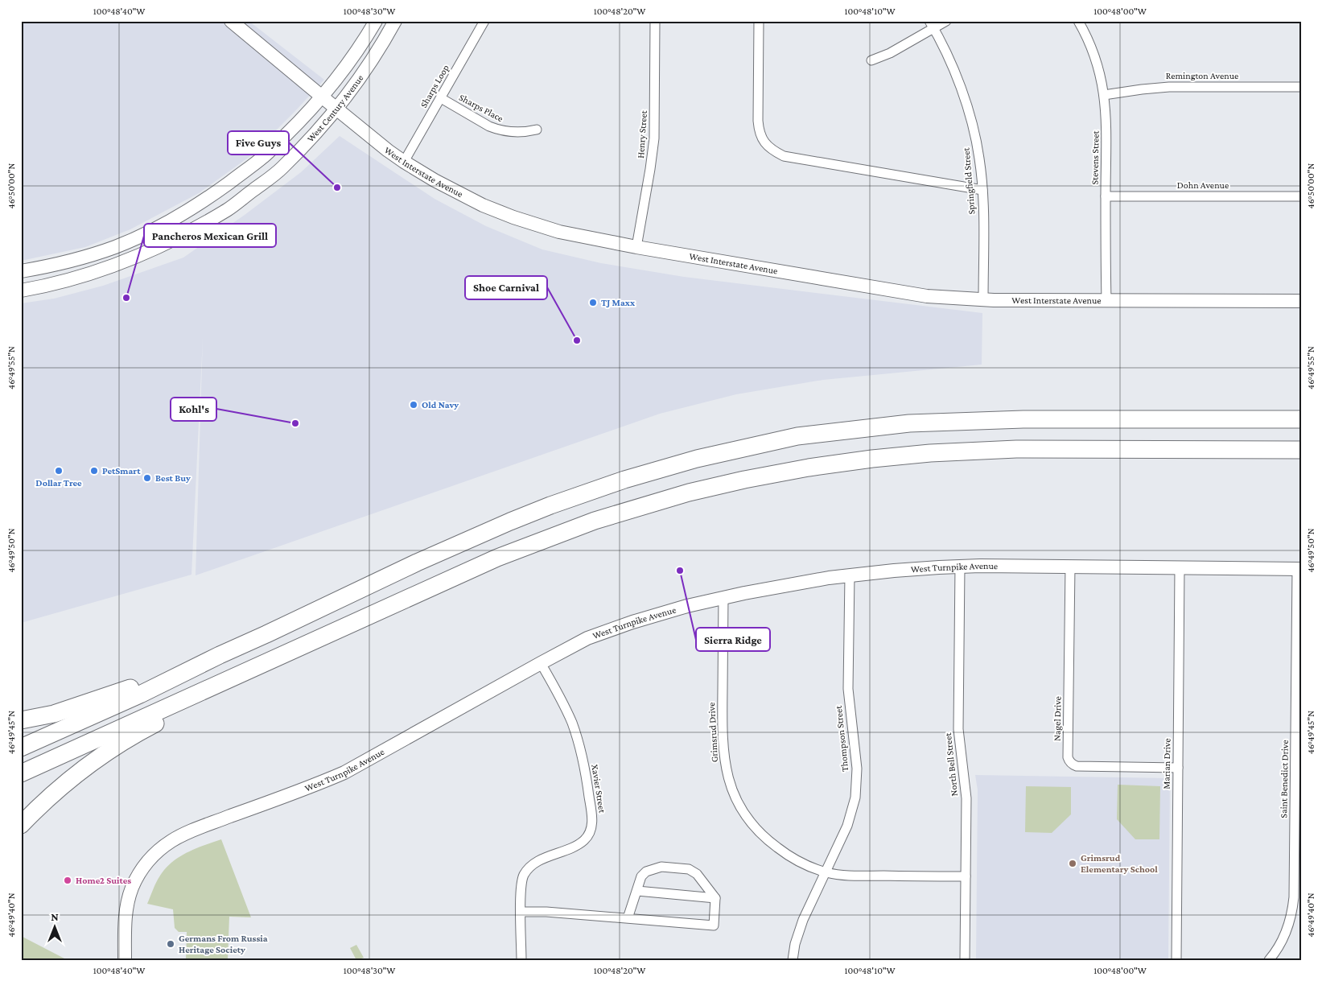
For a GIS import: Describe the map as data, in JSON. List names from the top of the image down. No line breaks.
{"streets":{"street":["Remington Avenue","Sharps Loop","West Century Avenue","Sharps Place","Henry Street","Stevens Street","West Interstate Avenue","Springfield Street","Dohn Avenue","West Turnpike Avenue","Nagel Drive","Grimsrud Drive","Thompson Street","Marian Drive","North Bell Street","Saint Benedict Drive","Xavier Street"]},"crossings":[["Remington Avenue","Stevens Street"],["Sharps Loop","Sharps Place"],["Sharps Loop","West Interstate Avenue"],["West Century Avenue","West Interstate Avenue"],["Henry Street","West Interstate Avenue"],["Stevens Street","West Interstate Avenue"],["Stevens Street","Dohn Avenue"],["West Interstate Avenue","Springfield Street"],["West Turnpike Avenue","Nagel Drive"],["West Turnpike Avenue","Grimsrud Drive"],["West Turnpike Avenue","Thompson Street"],["West Turnpike Avenue","Marian Drive"],["West Turnpike Avenue","North Bell Street"],["West Turnpike Avenue","Saint Benedict Drive"],["West Turnpike Avenue","Xavier Street"],["Nagel Drive","Marian Drive"],["Grimsrud Drive","Thompson Street"],["Grimsrud Drive","North Bell Street"]],"places":["Five Guys","Pancheros Mexican Grill","TJ Maxx","Shoe Carnival","Old Navy","Kohl's","Dollar Tree","PetSmart","Best Buy","Sierra Ridge","Grimsrud Elementary School","Home2 Suites","Germans From Russia Heritage Society"],"north":"top","coordinates":["100°48'40\"W","100°48'30\"W","100°48'20\"W","100°48'10\"W","100°48'00\"W","46°50'00\"N","46°49'55\"N","46°49'50\"N","46°49'45\"N","46°49'40\"N"]}
